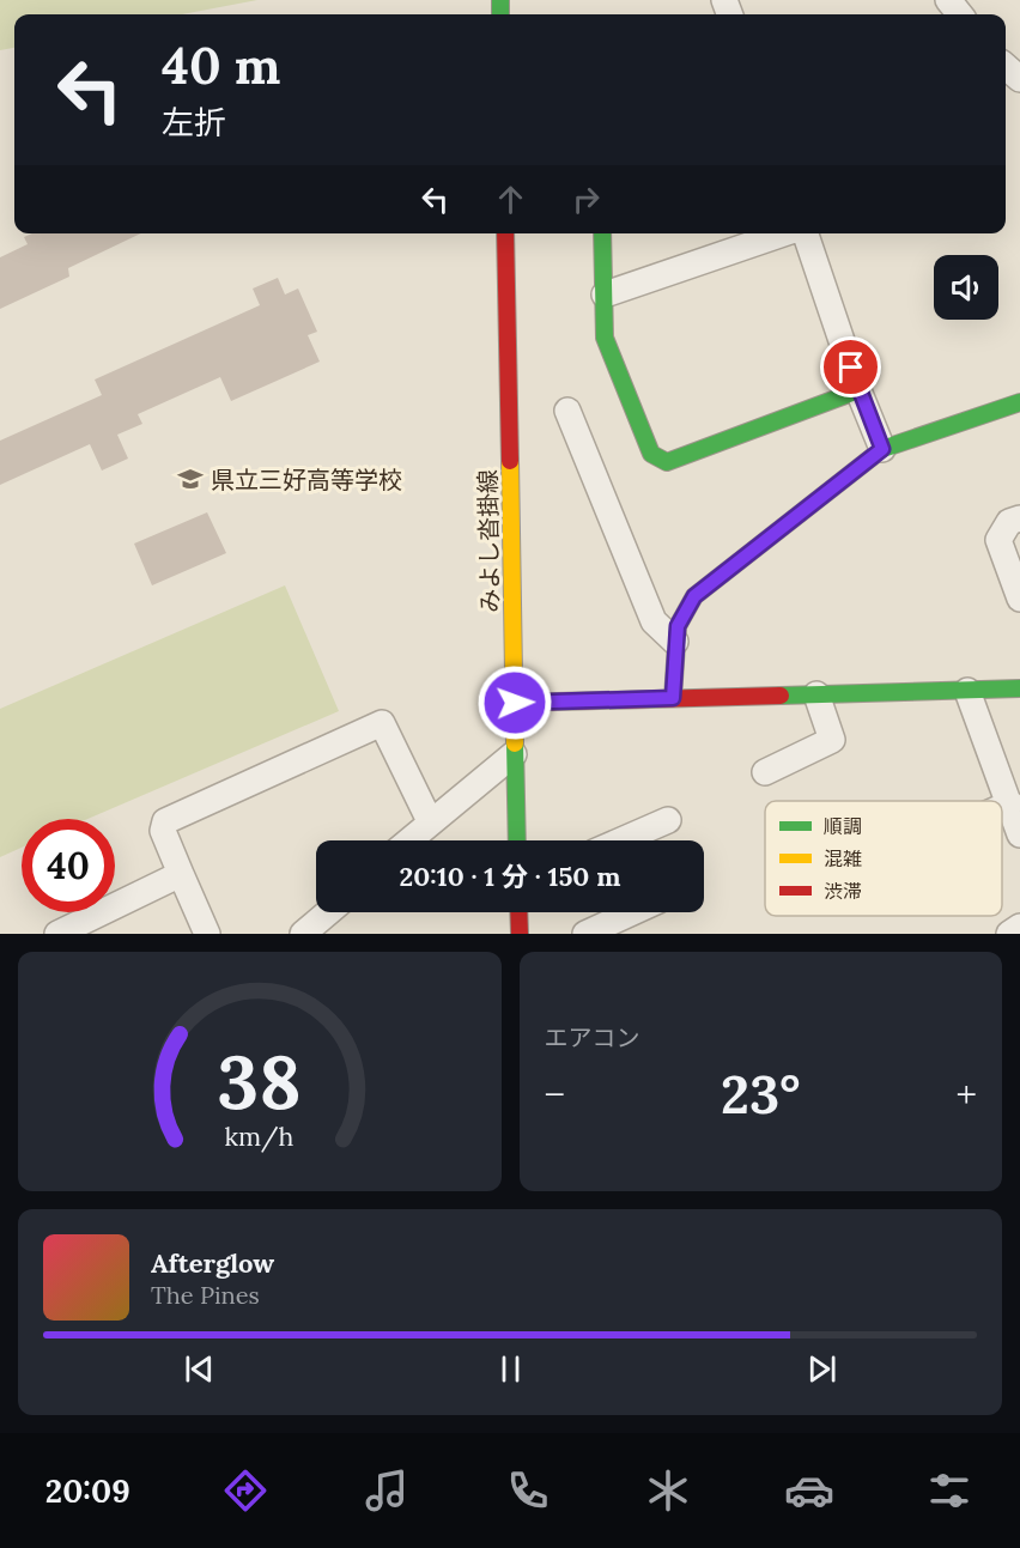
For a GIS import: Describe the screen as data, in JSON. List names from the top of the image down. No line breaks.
{"streets":{"street":["みよし沓掛線"]},"places":{"school or university":["県立三好高等学校"]},"legend":["順調","混雑","渋滞"],"page":{"turn":["40 m","左折"],"limit":"40","trip":"20:10 · 1 分 · 150 m","tile":"エアコン","heat":["−","23°","+"],"song":["Afterglow","The Pines"],"tabs":"20:09","gauge":["38","km/h"]}}
